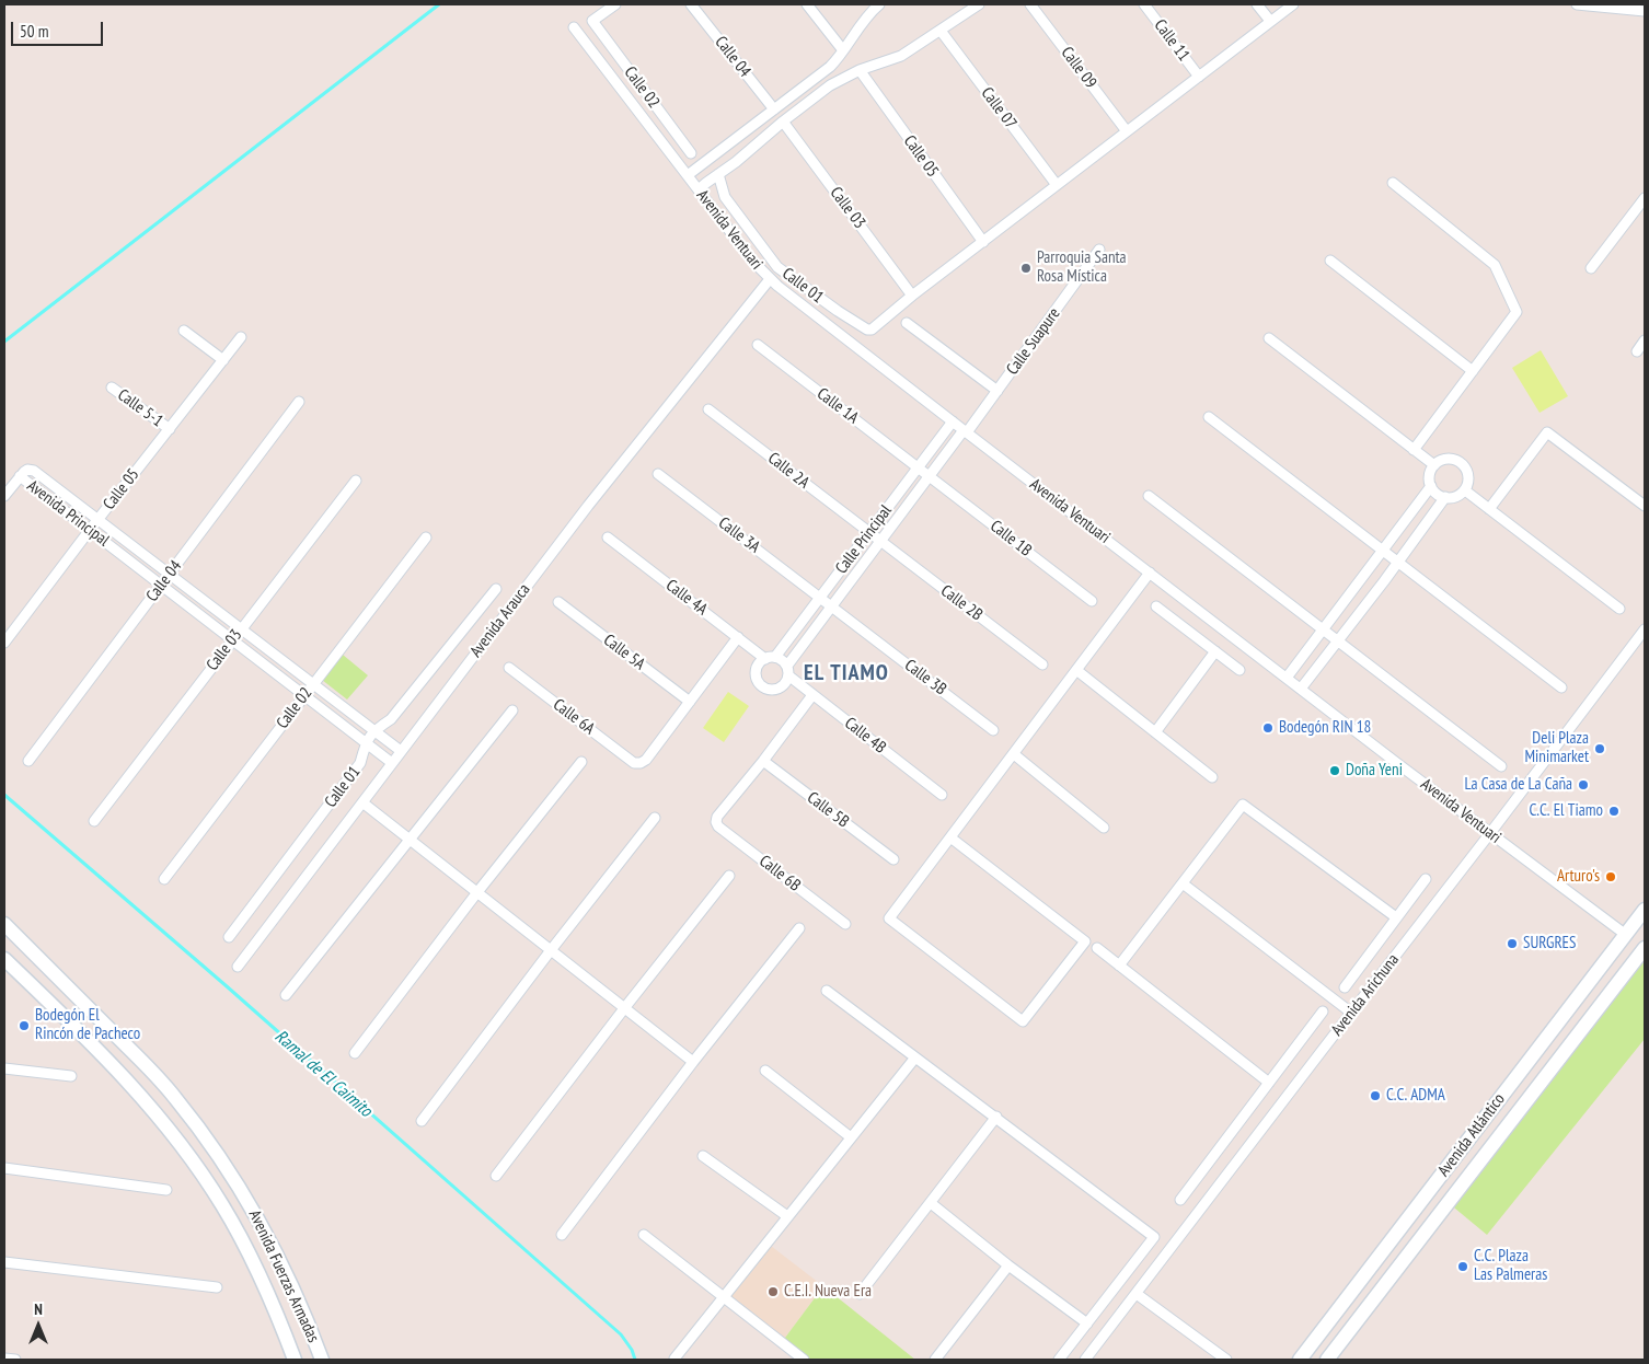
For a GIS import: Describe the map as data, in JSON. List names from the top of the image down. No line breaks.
{"streets":{"main road":["Avenida Atlántico","Avenida Fuerzas Armadas"],"street":["Calle 11","Calle 04","Calle 09","Calle 02","Calle 07","Calle 05","Calle 03","Avenida Ventuari","Calle 01","Calle Suapure","Calle 1A","Calle 5-1","Calle 2A","Avenida Principal","Calle 3A","Calle 1B","Calle Principal","Calle 4A","Calle 2B","Avenida Arauca","Calle 5A","Calle 3B","Calle 6A","Calle 4B","Calle 5B","Calle 6B","Avenida Arichuna"]},"crossings":[["Calle 04","Avenida Principal"],["Calle 02","Avenida Principal"],["Calle 05","Calle 5-1"],["Calle 05","Avenida Principal"],["Calle 03","Calle 01"],["Calle 03","Avenida Principal"],["Avenida Ventuari","Calle Suapure"],["Avenida Ventuari","Calle Principal"],["Avenida Ventuari","Avenida Arauca"],["Avenida Ventuari","Avenida Arichuna"],["Avenida Ventuari","Avenida Atlántico"],["Calle 01","Avenida Principal"],["Calle Suapure","Calle Principal"],["Calle 1A","Calle 1B"],["Calle 1A","Calle Principal"],["Calle 2A","Calle Principal"],["Calle 2A","Calle 2B"],["Avenida Principal","Avenida Arauca"],["Calle 3A","Calle Principal"],["Calle 3A","Calle 3B"],["Calle 1B","Calle Principal"],["Calle Principal","Calle 4A"],["Calle Principal","Calle 2B"],["Calle Principal","Calle 3B"],["Calle Principal","Calle 4B"],["Calle 4A","Calle 4B"],["Calle 5A","Calle 6A"],["Calle 5B","Calle 6B"]],"districts":["EL TIAMO"],"water":["Ramal de El Caimito"],"places":["Parroquia Santa Rosa Mística","Bodegón RIN 18","Deli Plaza Minimarket","Doña Yeni","La Casa de La Caña","C.C. El Tiamo","Arturo's","SURGRES","Bodegón El Rincón de Pacheco","C.C. ADMA","C.C. Plaza Las Palmeras","C.E.I. Nueva Era"],"scale_bar":"50 m","north":"top"}
